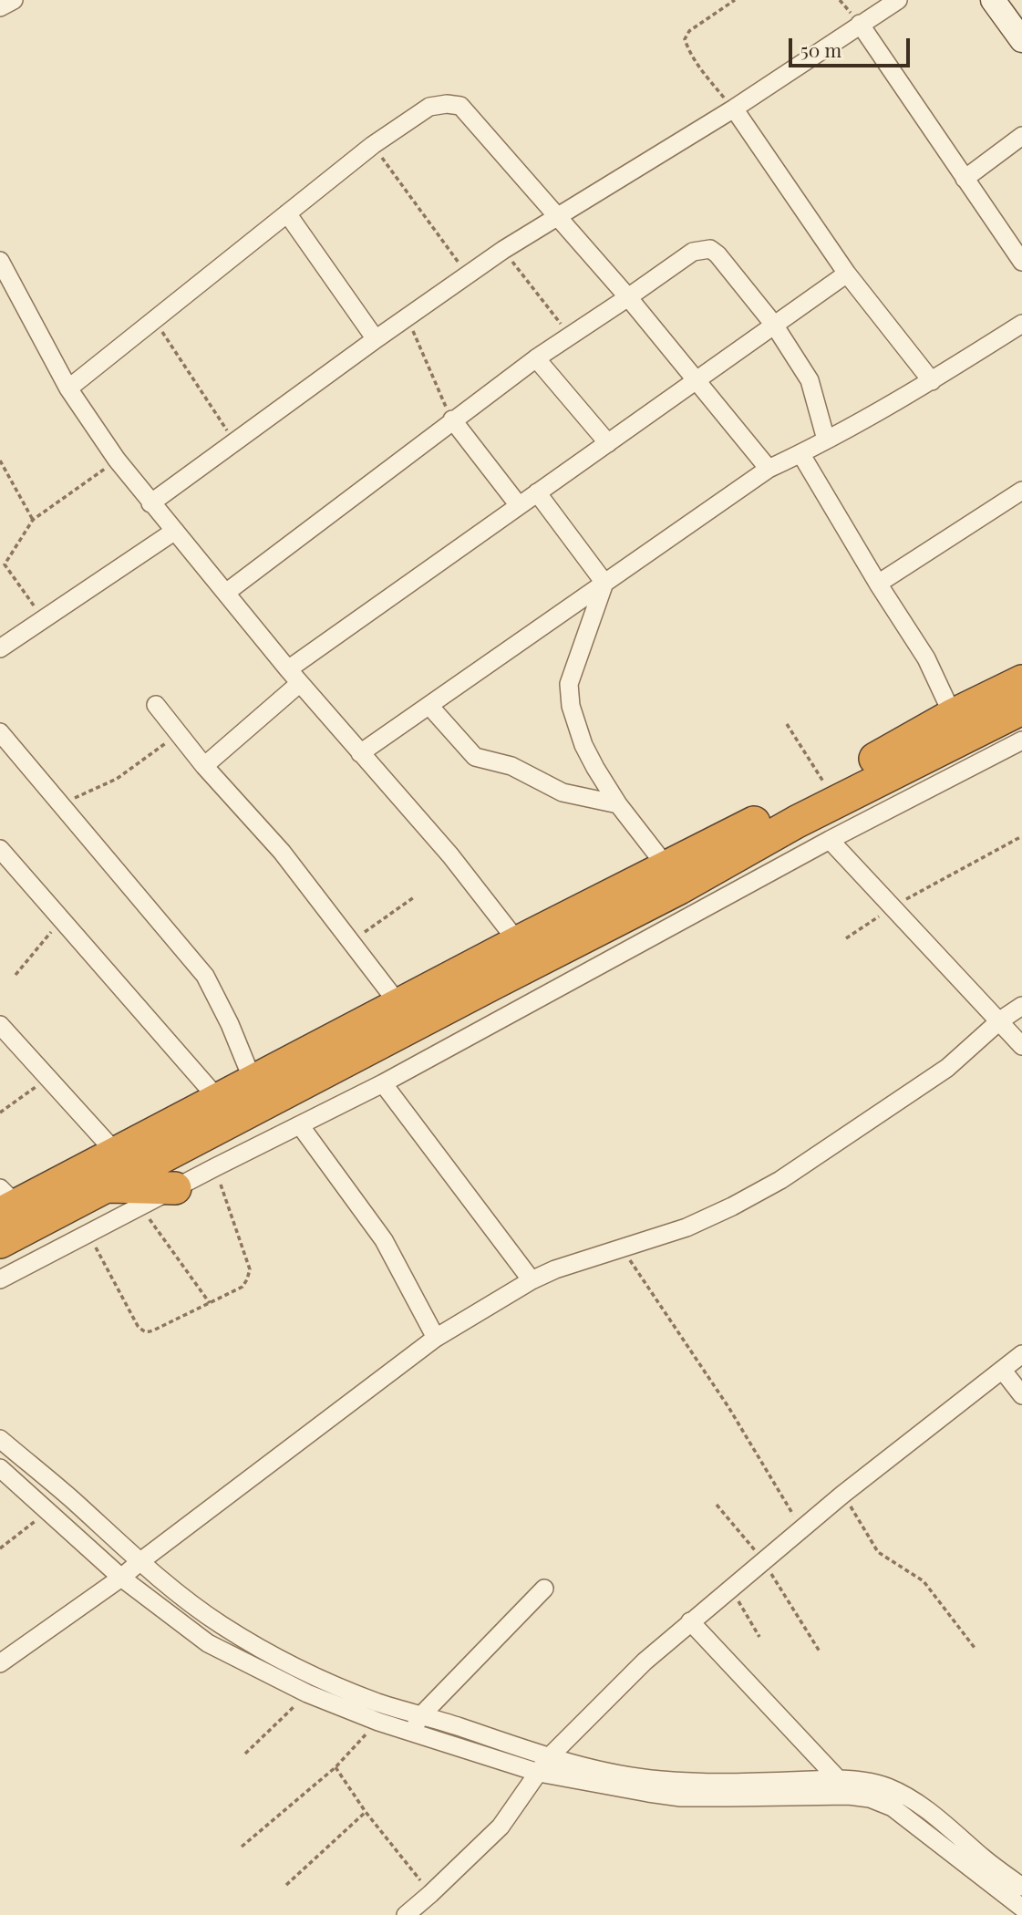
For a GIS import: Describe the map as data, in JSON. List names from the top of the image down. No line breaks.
{"scale_bar":"50 m"}
